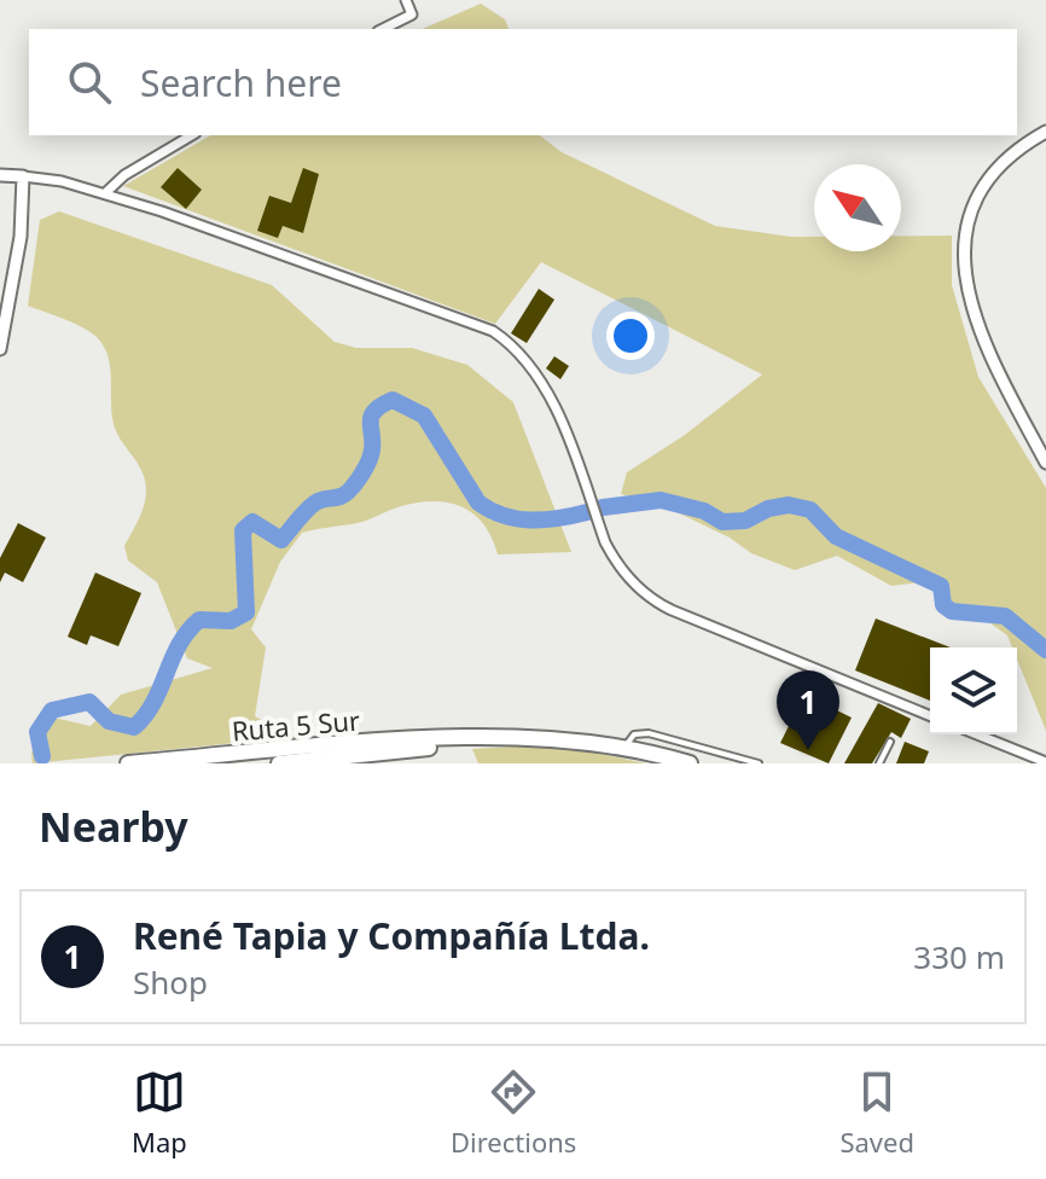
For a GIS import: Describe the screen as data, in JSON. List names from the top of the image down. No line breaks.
{"streets":{"highway":["Ruta 5 Sur"]},"north":"top left","page":{"search":"Search here","pins":"1","heading":"Nearby","list":[{"mark":"1","name":"René Tapia y Compañía Ltda.","note":"Shop","value":"330 m"}],"nav":["Map","Directions","Saved"]}}
